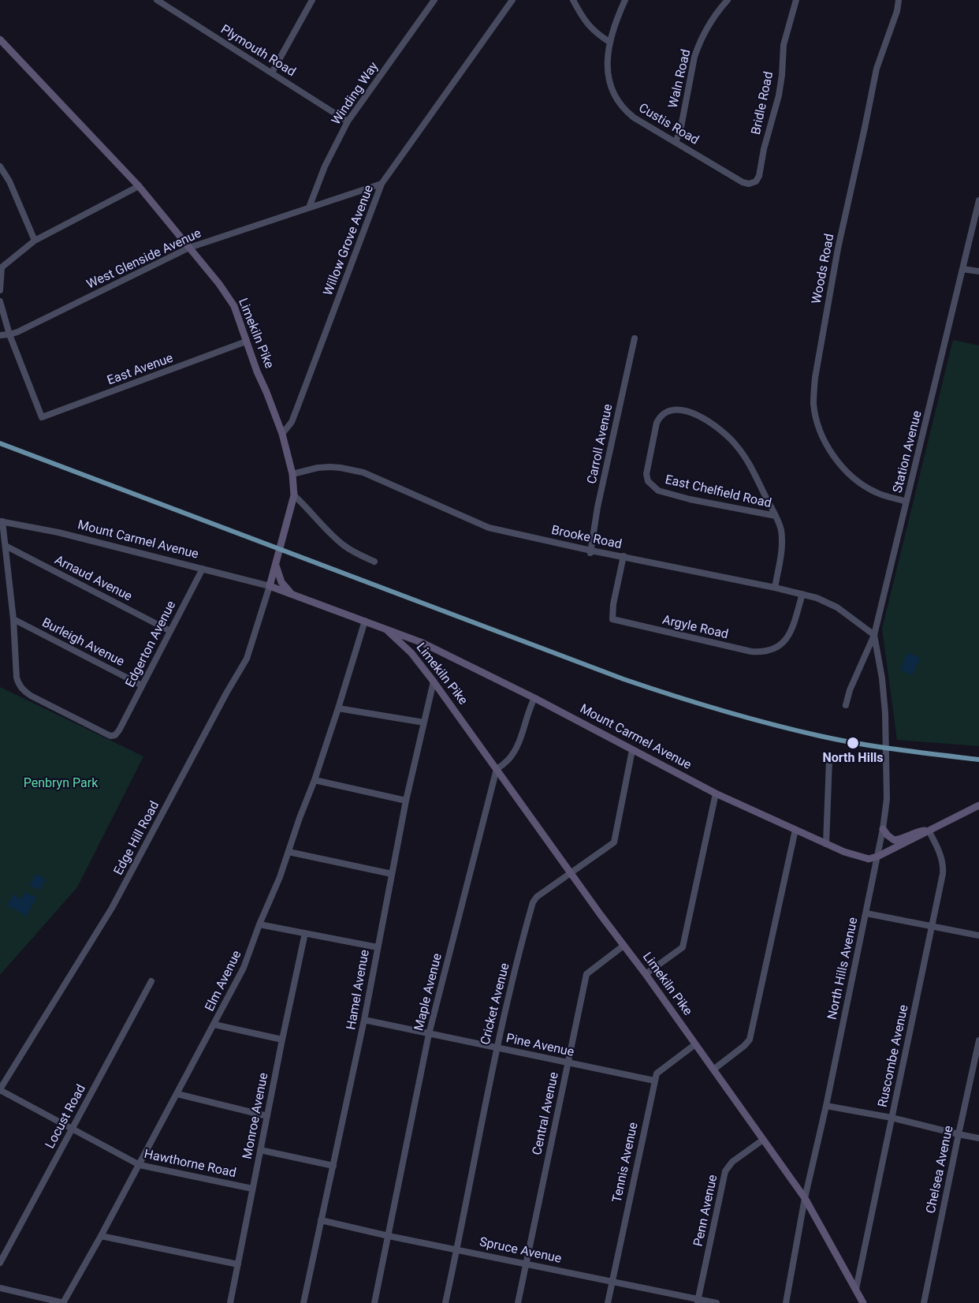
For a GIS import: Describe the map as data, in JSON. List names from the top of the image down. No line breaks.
{"streets":{"main road":["Limekiln Pike","Mount Carmel Avenue"],"street":["Plymouth Road","Waln Road","Winding Way","Bridle Road","Custis Road","Willow Grove Avenue","West Glenside Avenue","Woods Road","East Avenue","Carroll Avenue","Station Avenue","East Chelfield Road","Brooke Road","Arnaud Avenue","Argyle Road","Burleigh Avenue","Edgerton Avenue","Edge Hill Road","North Hills Avenue","Elm Avenue","Hamel Avenue","Maple Avenue","Cricket Avenue","Pine Avenue","Ruscombe Avenue","Central Avenue","Monroe Avenue","Locust Road","Tennis Avenue","Hawthorne Road","Chelsea Avenue","Penn Avenue","Spruce Avenue"]},"crossings":[["Plymouth Road","Winding Way"],["Waln Road","Custis Road"],["Winding Way","West Glenside Avenue"],["Bridle Road","Custis Road"],["Willow Grove Avenue","West Glenside Avenue"],["Willow Grove Avenue","Limekiln Pike"],["West Glenside Avenue","Limekiln Pike"],["West Glenside Avenue","East Avenue"],["Woods Road","Station Avenue"],["Limekiln Pike","East Avenue"],["Limekiln Pike","Brooke Road"],["Limekiln Pike","Mount Carmel Avenue"],["Limekiln Pike","Edge Hill Road"],["Limekiln Pike","North Hills Avenue"],["Limekiln Pike","Elm Avenue"],["Limekiln Pike","Hamel Avenue"],["Limekiln Pike","Maple Avenue"],["Limekiln Pike","Cricket Avenue"],["Limekiln Pike","Ruscombe Avenue"],["Limekiln Pike","Central Avenue"],["Limekiln Pike","Penn Avenue"],["Carroll Avenue","Brooke Road"],["Station Avenue","Brooke Road"],["Station Avenue","North Hills Avenue"],["Brooke Road","Argyle Road"],["Brooke Road","North Hills Avenue"],["Mount Carmel Avenue","Edgerton Avenue"],["Mount Carmel Avenue","Edge Hill Road"],["Mount Carmel Avenue","North Hills Avenue"],["Mount Carmel Avenue","Cricket Avenue"],["Arnaud Avenue","Edgerton Avenue"],["Burleigh Avenue","Edgerton Avenue"],["Edge Hill Road","Hawthorne Road"],["Elm Avenue","Hawthorne Road"],["Hamel Avenue","Pine Avenue"],["Hamel Avenue","Spruce Avenue"],["Maple Avenue","Pine Avenue"],["Maple Avenue","Spruce Avenue"],["Cricket Avenue","Pine Avenue"],["Cricket Avenue","Spruce Avenue"],["Pine Avenue","Central Avenue"],["Pine Avenue","Tennis Avenue"],["Central Avenue","Spruce Avenue"],["Monroe Avenue","Hawthorne Road"],["Locust Road","Hawthorne Road"],["Tennis Avenue","Spruce Avenue"],["Penn Avenue","Spruce Avenue"]],"parks":["Penbryn Park"],"places":["North Hills"]}
